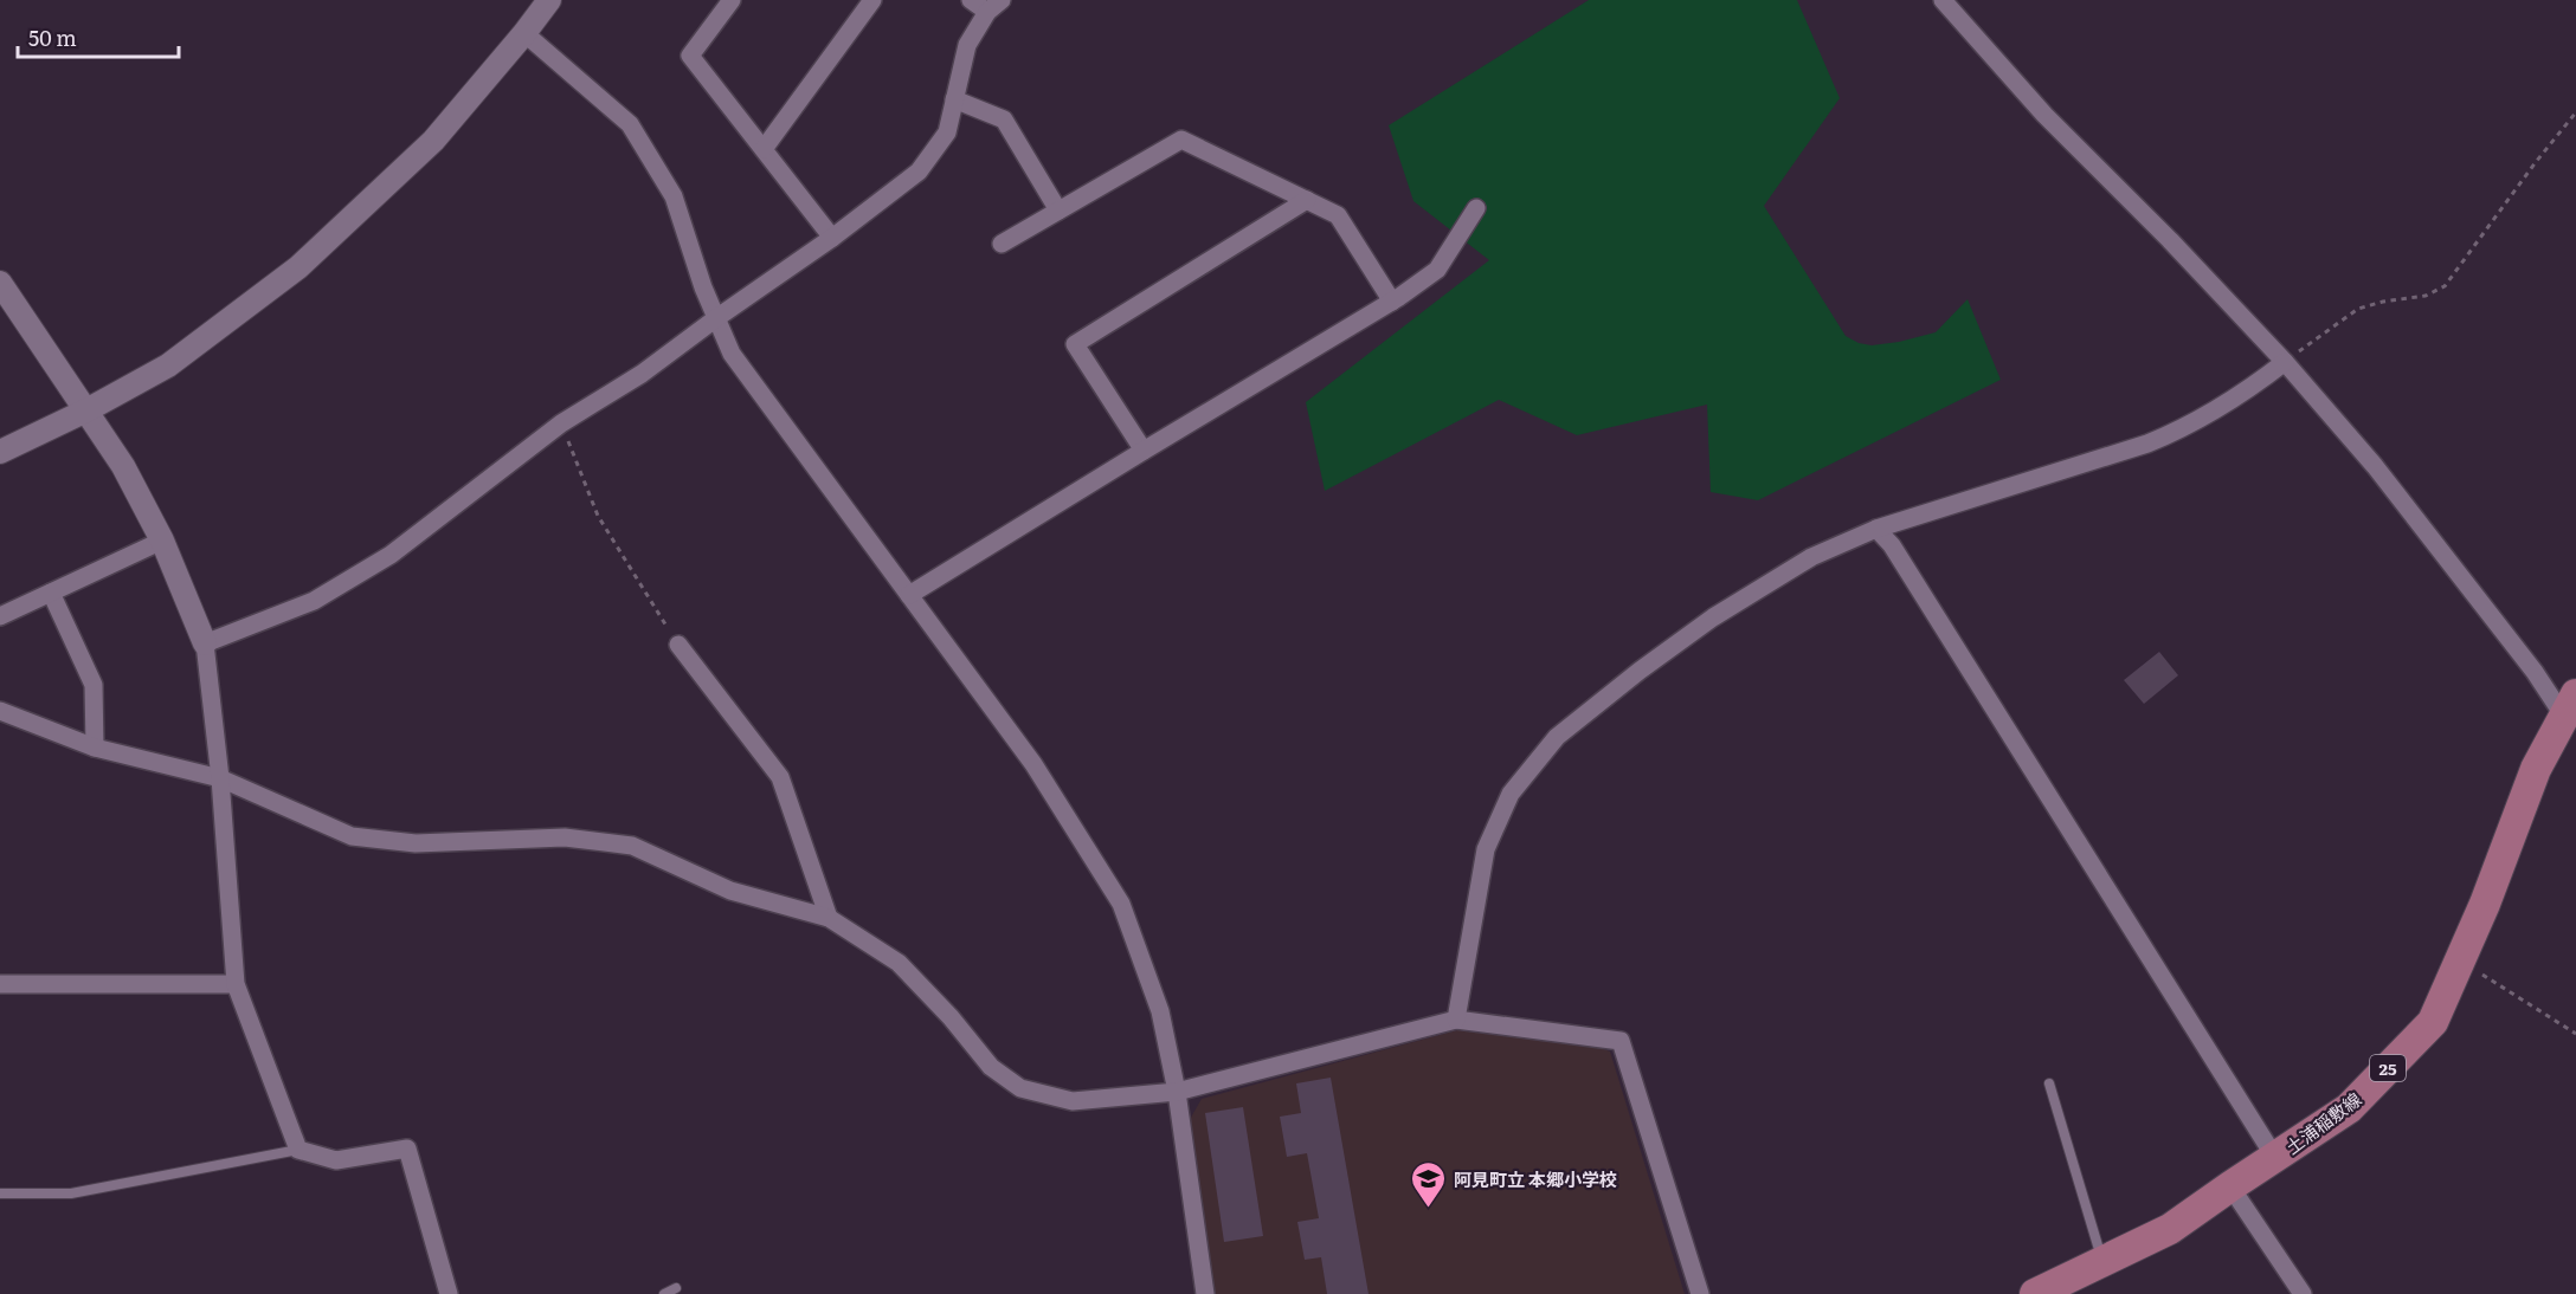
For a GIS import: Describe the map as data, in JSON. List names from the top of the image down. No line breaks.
{"streets":{"main road":["25","土浦稲敷線"]},"places":{"school or university":["阿見町立 本郷小学校"]},"scale_bar":"50 m"}
